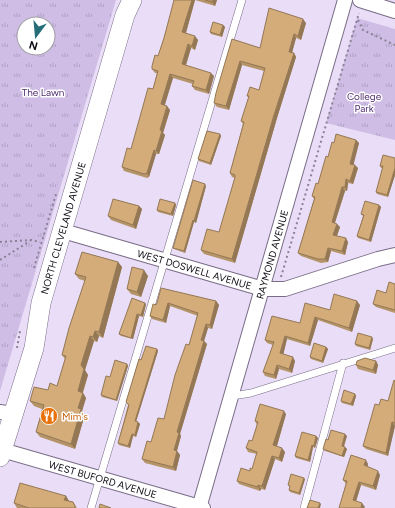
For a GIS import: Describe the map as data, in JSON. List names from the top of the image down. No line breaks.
{"streets":{"main road":["NORTH CLEVELAND AVENUE"],"street":["RAYMOND AVENUE","WEST DOSWELL AVENUE","WEST BUFORD AVENUE"]},"crossings":[["NORTH CLEVELAND AVENUE","WEST DOSWELL AVENUE"],["NORTH CLEVELAND AVENUE","WEST BUFORD AVENUE"],["RAYMOND AVENUE","WEST DOSWELL AVENUE"],["RAYMOND AVENUE","WEST BUFORD AVENUE"]],"parks":["The Lawn","College Park"],"places":{"restaurant":["Mim's"]},"north":"bottom"}
